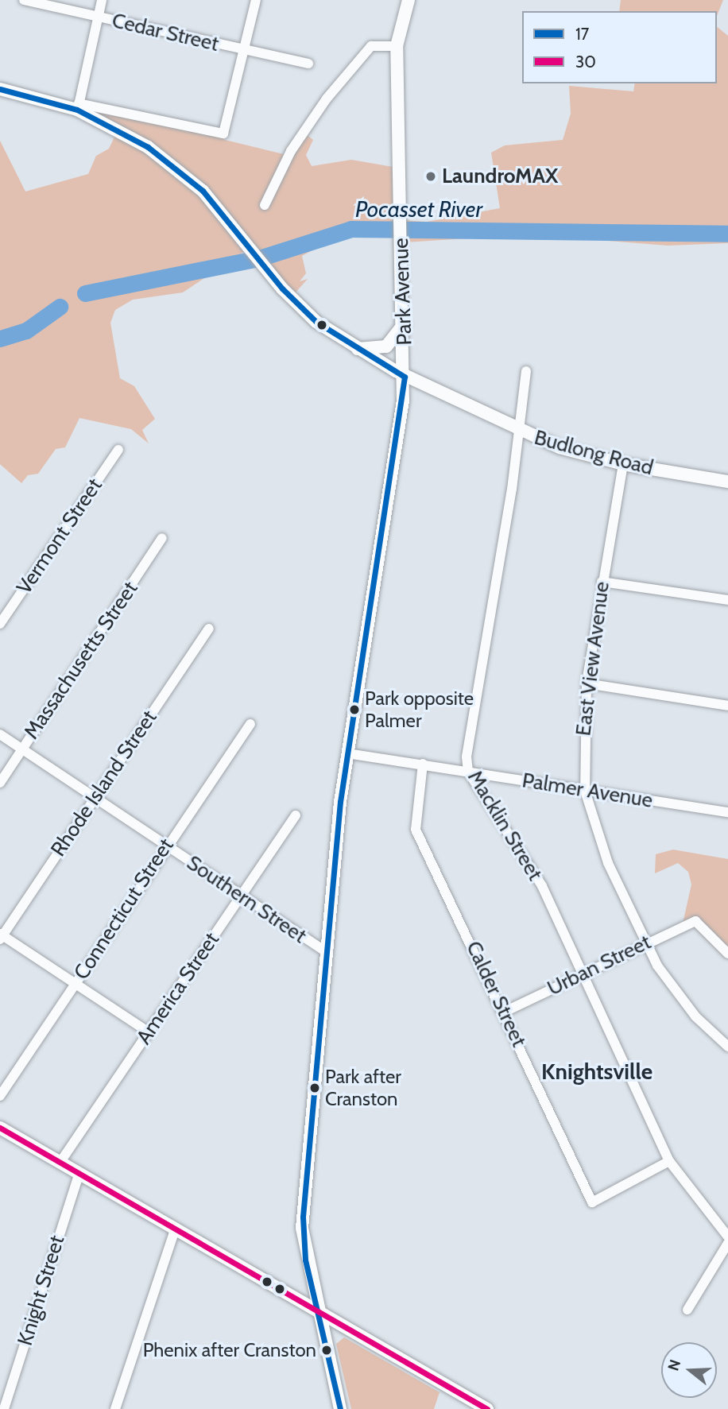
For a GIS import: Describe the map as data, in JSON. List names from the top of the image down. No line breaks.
{"streets":{"main road":["Park Avenue","Budlong Road"],"street":["Cedar Street","Vermont Street","East View Avenue","Massachusetts Street","Rhode Island Street","Palmer Avenue","Macklin Street","Southern Street","Connecticut Street","Urban Street","America Street","Calder Street","Knight Street"]},"crossings":[["Park Avenue","Budlong Road"],["Park Avenue","Palmer Avenue"],["Park Avenue","Southern Street"],["Budlong Road","East View Avenue"],["Budlong Road","Macklin Street"],["East View Avenue","Palmer Avenue"],["East View Avenue","Urban Street"],["Massachusetts Street","Southern Street"],["Rhode Island Street","Southern Street"],["Palmer Avenue","Macklin Street"],["Palmer Avenue","Calder Street"],["Macklin Street","Urban Street"],["Macklin Street","Calder Street"],["Southern Street","Connecticut Street"],["Southern Street","America Street"],["Urban Street","Calder Street"]],"districts":["Knightsville"],"water":["Pocasset River"],"places":["LaundroMAX","Park opposite Palmer","Park after Cranston","Phenix after Cranston"],"lines":["transit line 17","transit line 30"],"legend":["17","30"],"north":"left"}
